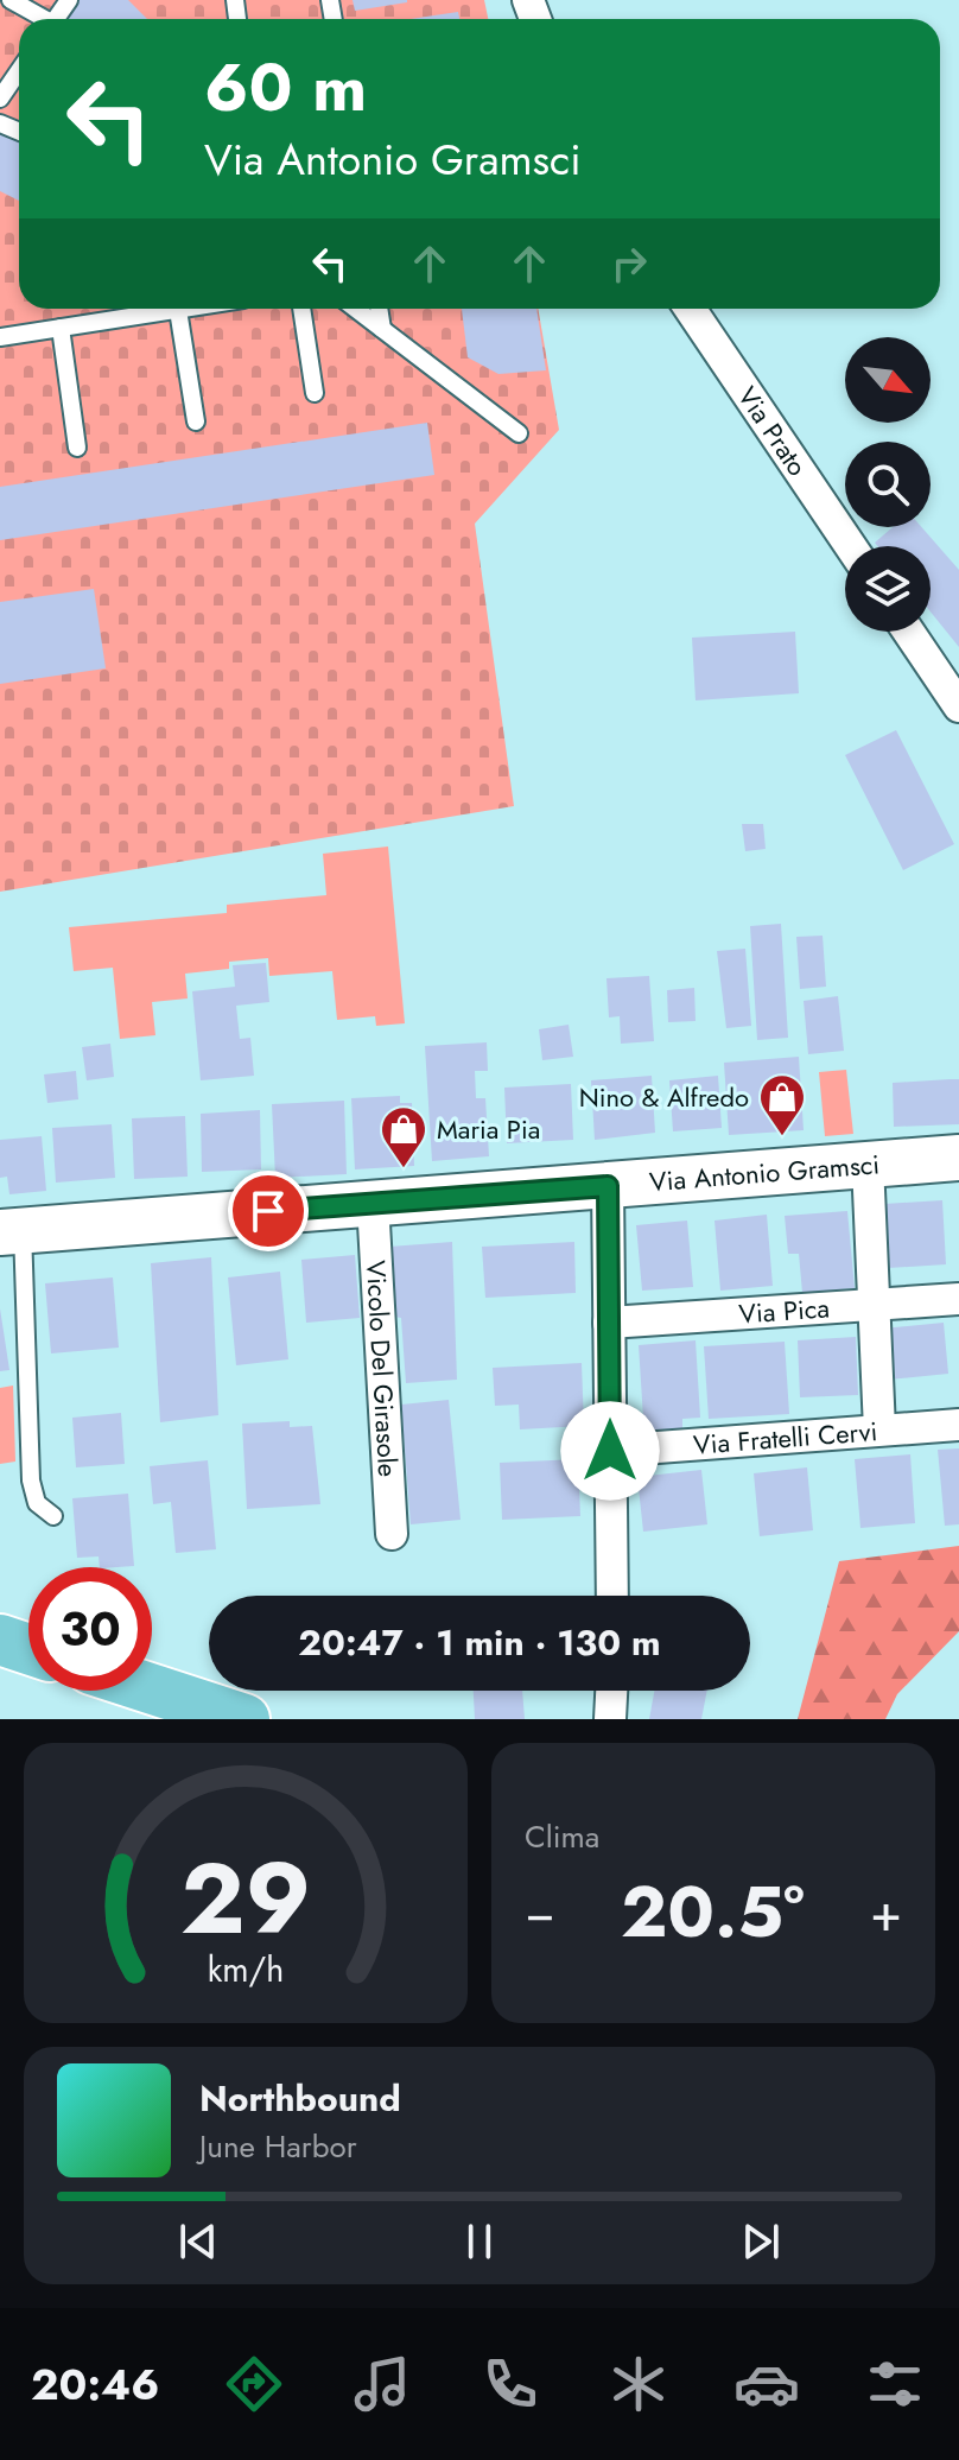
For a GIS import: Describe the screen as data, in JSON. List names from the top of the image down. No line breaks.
{"streets":{"street":["Via Prato","Via Antonio Gramsci","Via Pica","Vicolo Del Girasole","Via Fratelli Cervi"]},"crossings":[["Via Antonio Gramsci","Vicolo Del Girasole"]],"places":{"shop":["Nino & Alfredo","Maria Pia"]},"north":"bottom right","page":{"turn":["60 m","Via Antonio Gramsci"],"limit":"30","trip":"20:47 · 1 min · 130 m","tile":"Clima","heat":["−","20.5°","+"],"song":["Northbound","June Harbor"],"tabs":"20:46","gauge":["29","km/h"]}}
